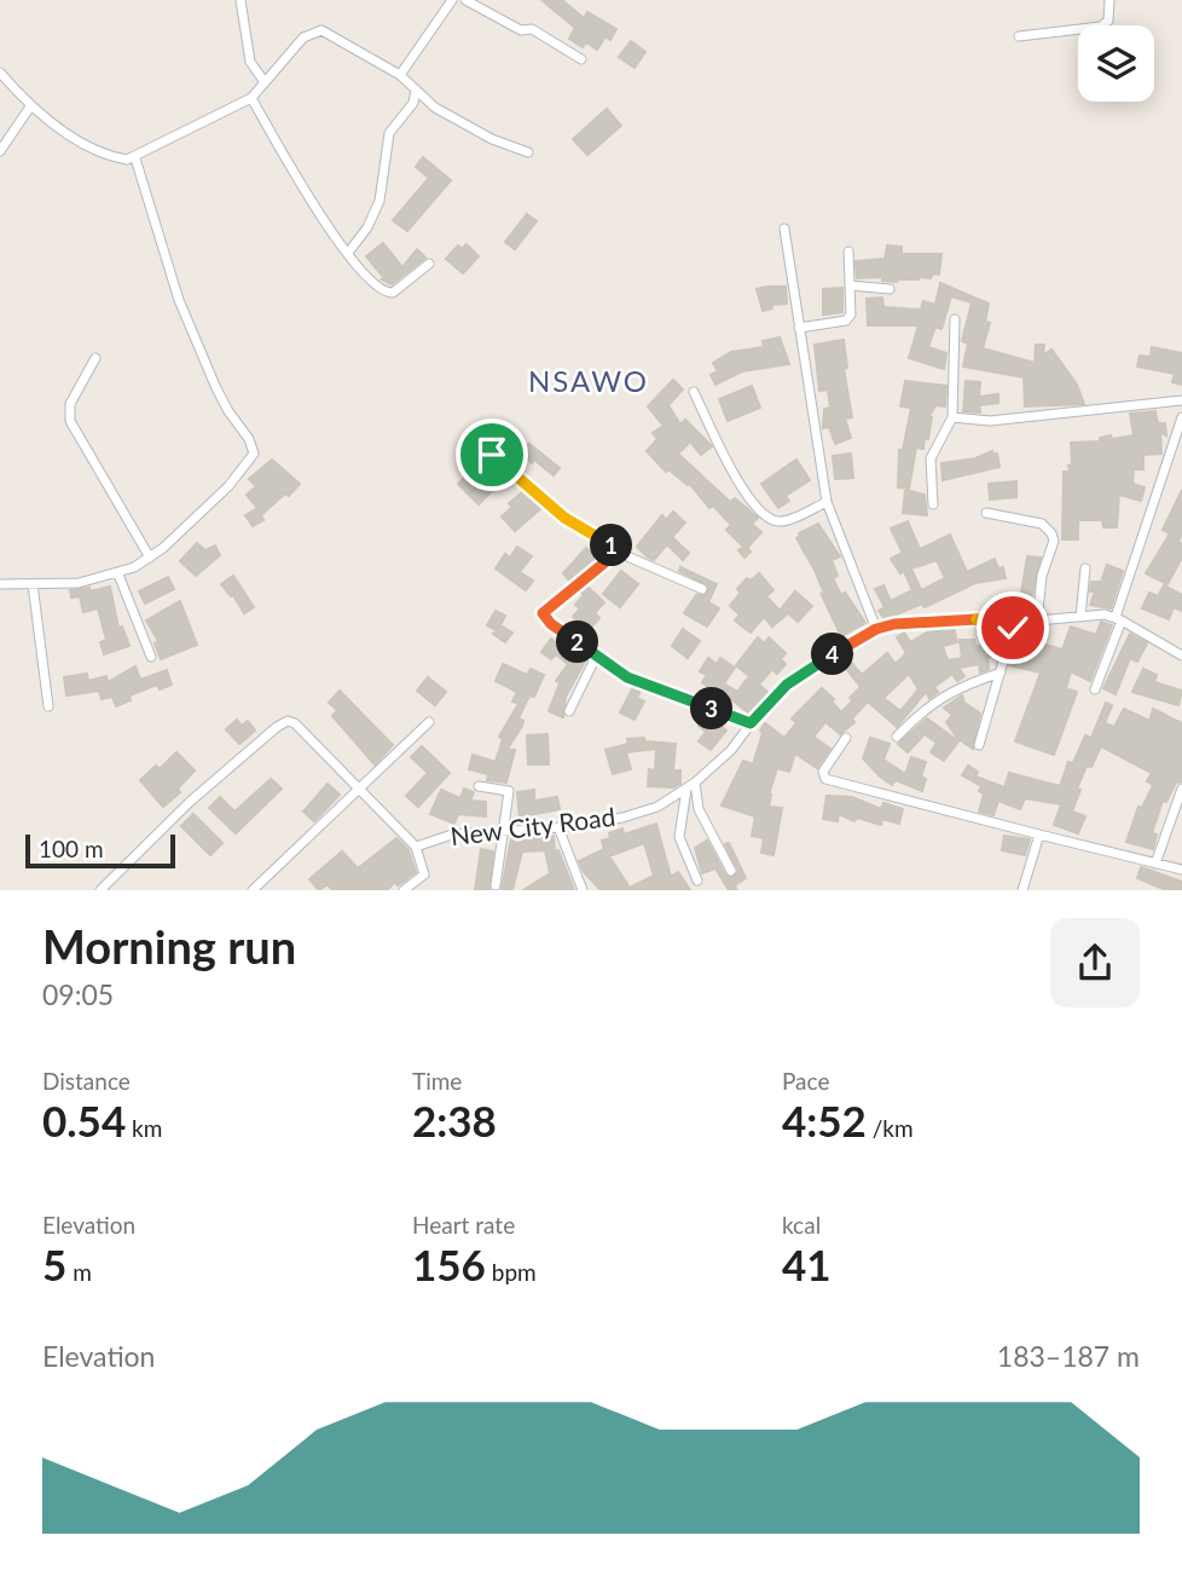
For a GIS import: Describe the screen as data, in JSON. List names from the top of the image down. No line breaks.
{"streets":{"street":["New City Road"]},"districts":["NSAWO"],"scale_bar":"100 m","page":{"pins":["1","2","4","3"],"scale":"100 m","heading":["Morning run","09:05"],"stats":[["Distance","0.54 km"],["Time","2:38"],["Pace","4:52 /km"],["Elevation","5 m"],["Heart rate","156 bpm"],["kcal","41"]],"chart":["Elevation","183–187 m"]}}
